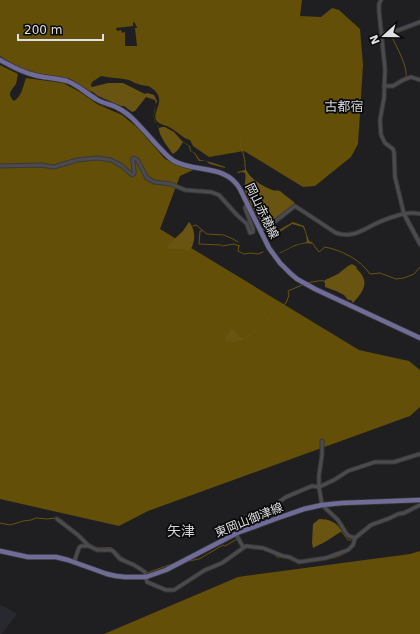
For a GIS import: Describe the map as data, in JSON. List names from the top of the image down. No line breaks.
{"streets":{"main road":["岡山赤穂線","東岡山御津線"]},"districts":["古都宿","矢津"],"scale_bar":"200 m","north":"left"}
